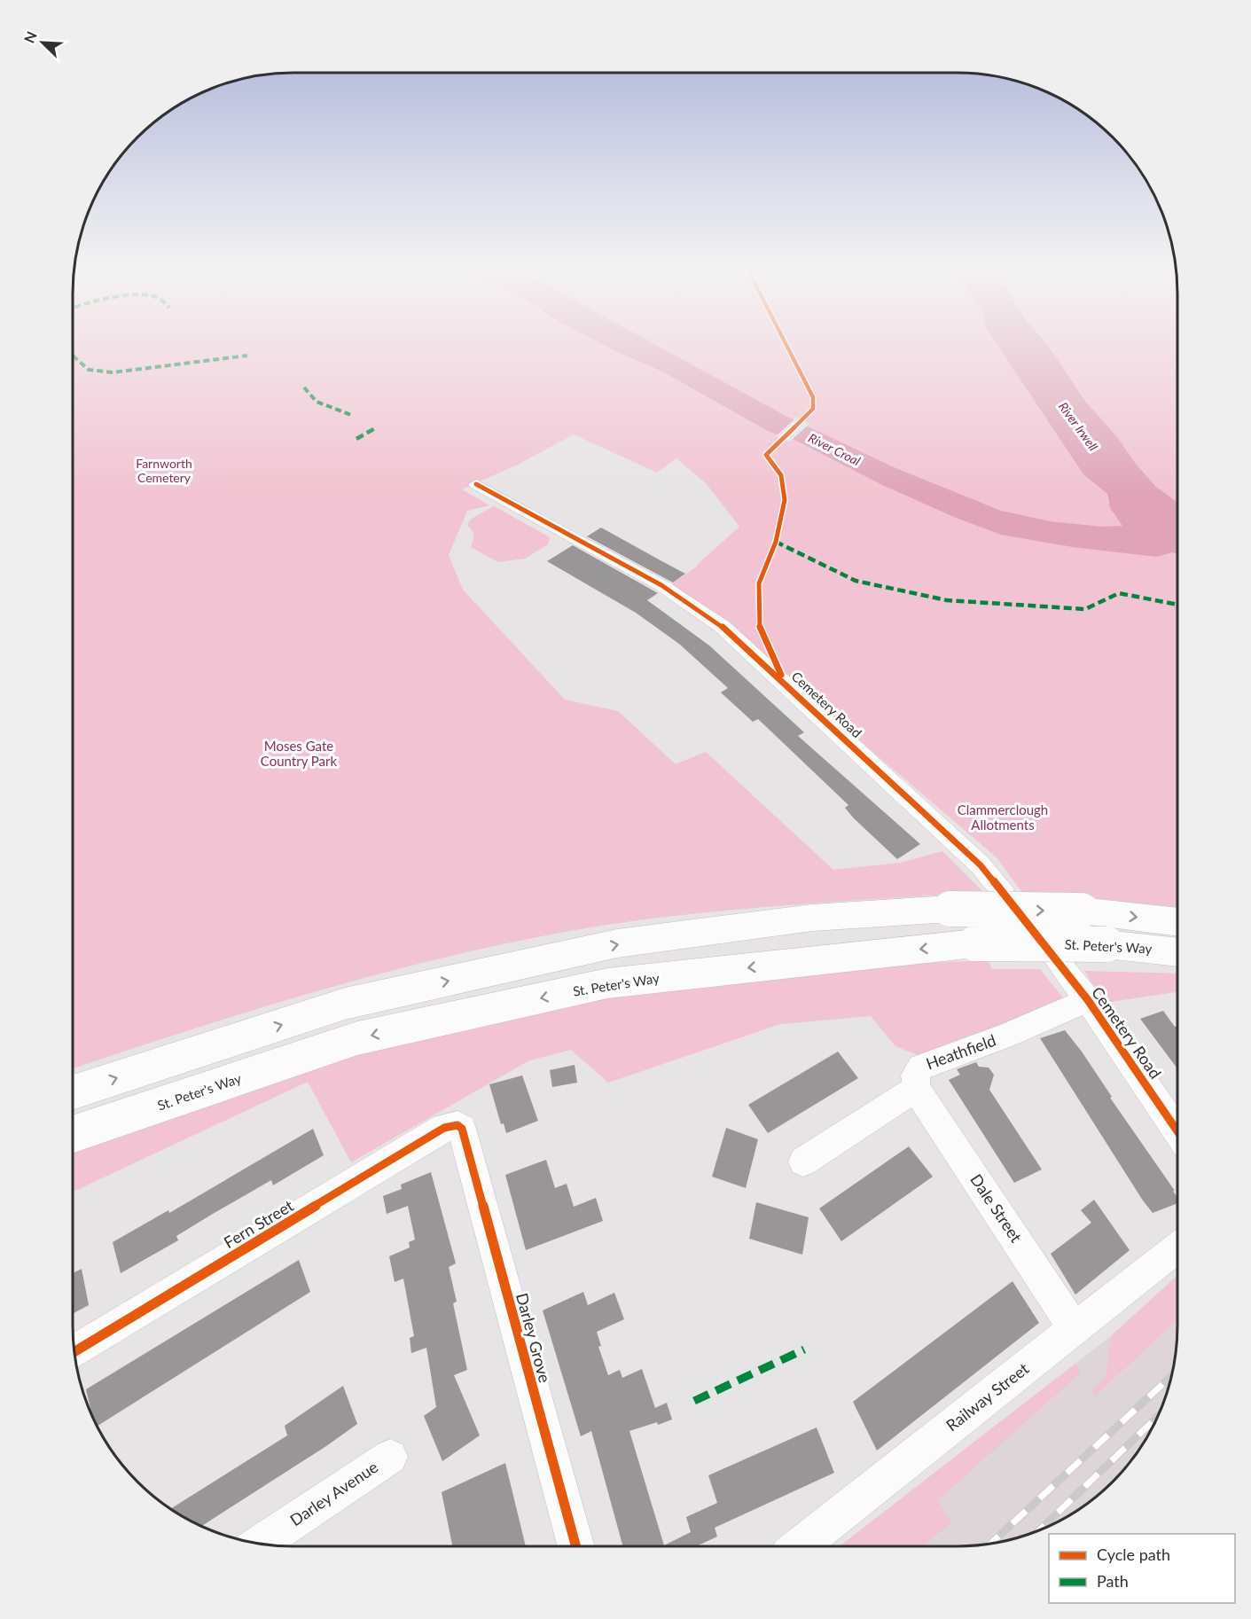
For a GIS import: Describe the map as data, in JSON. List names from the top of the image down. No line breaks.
{"streets":{"highway":["St. Peter's Way"],"street":["Cemetery Road","Heathfield","Dale Street","Fern Street","Darley Grove","Railway Street","Darley Avenue"]},"crossings":[["Cemetery Road","Heathfield"],["Heathfield","Dale Street"],["Dale Street","Railway Street"],["Fern Street","Darley Grove"]],"water":["River Irwell","River Croal"],"parks":["Farnworth Cemetery","Moses Gate Country Park","Clammerclough Allotments"],"legend":["Cycle path","Path"],"north":"top left"}
